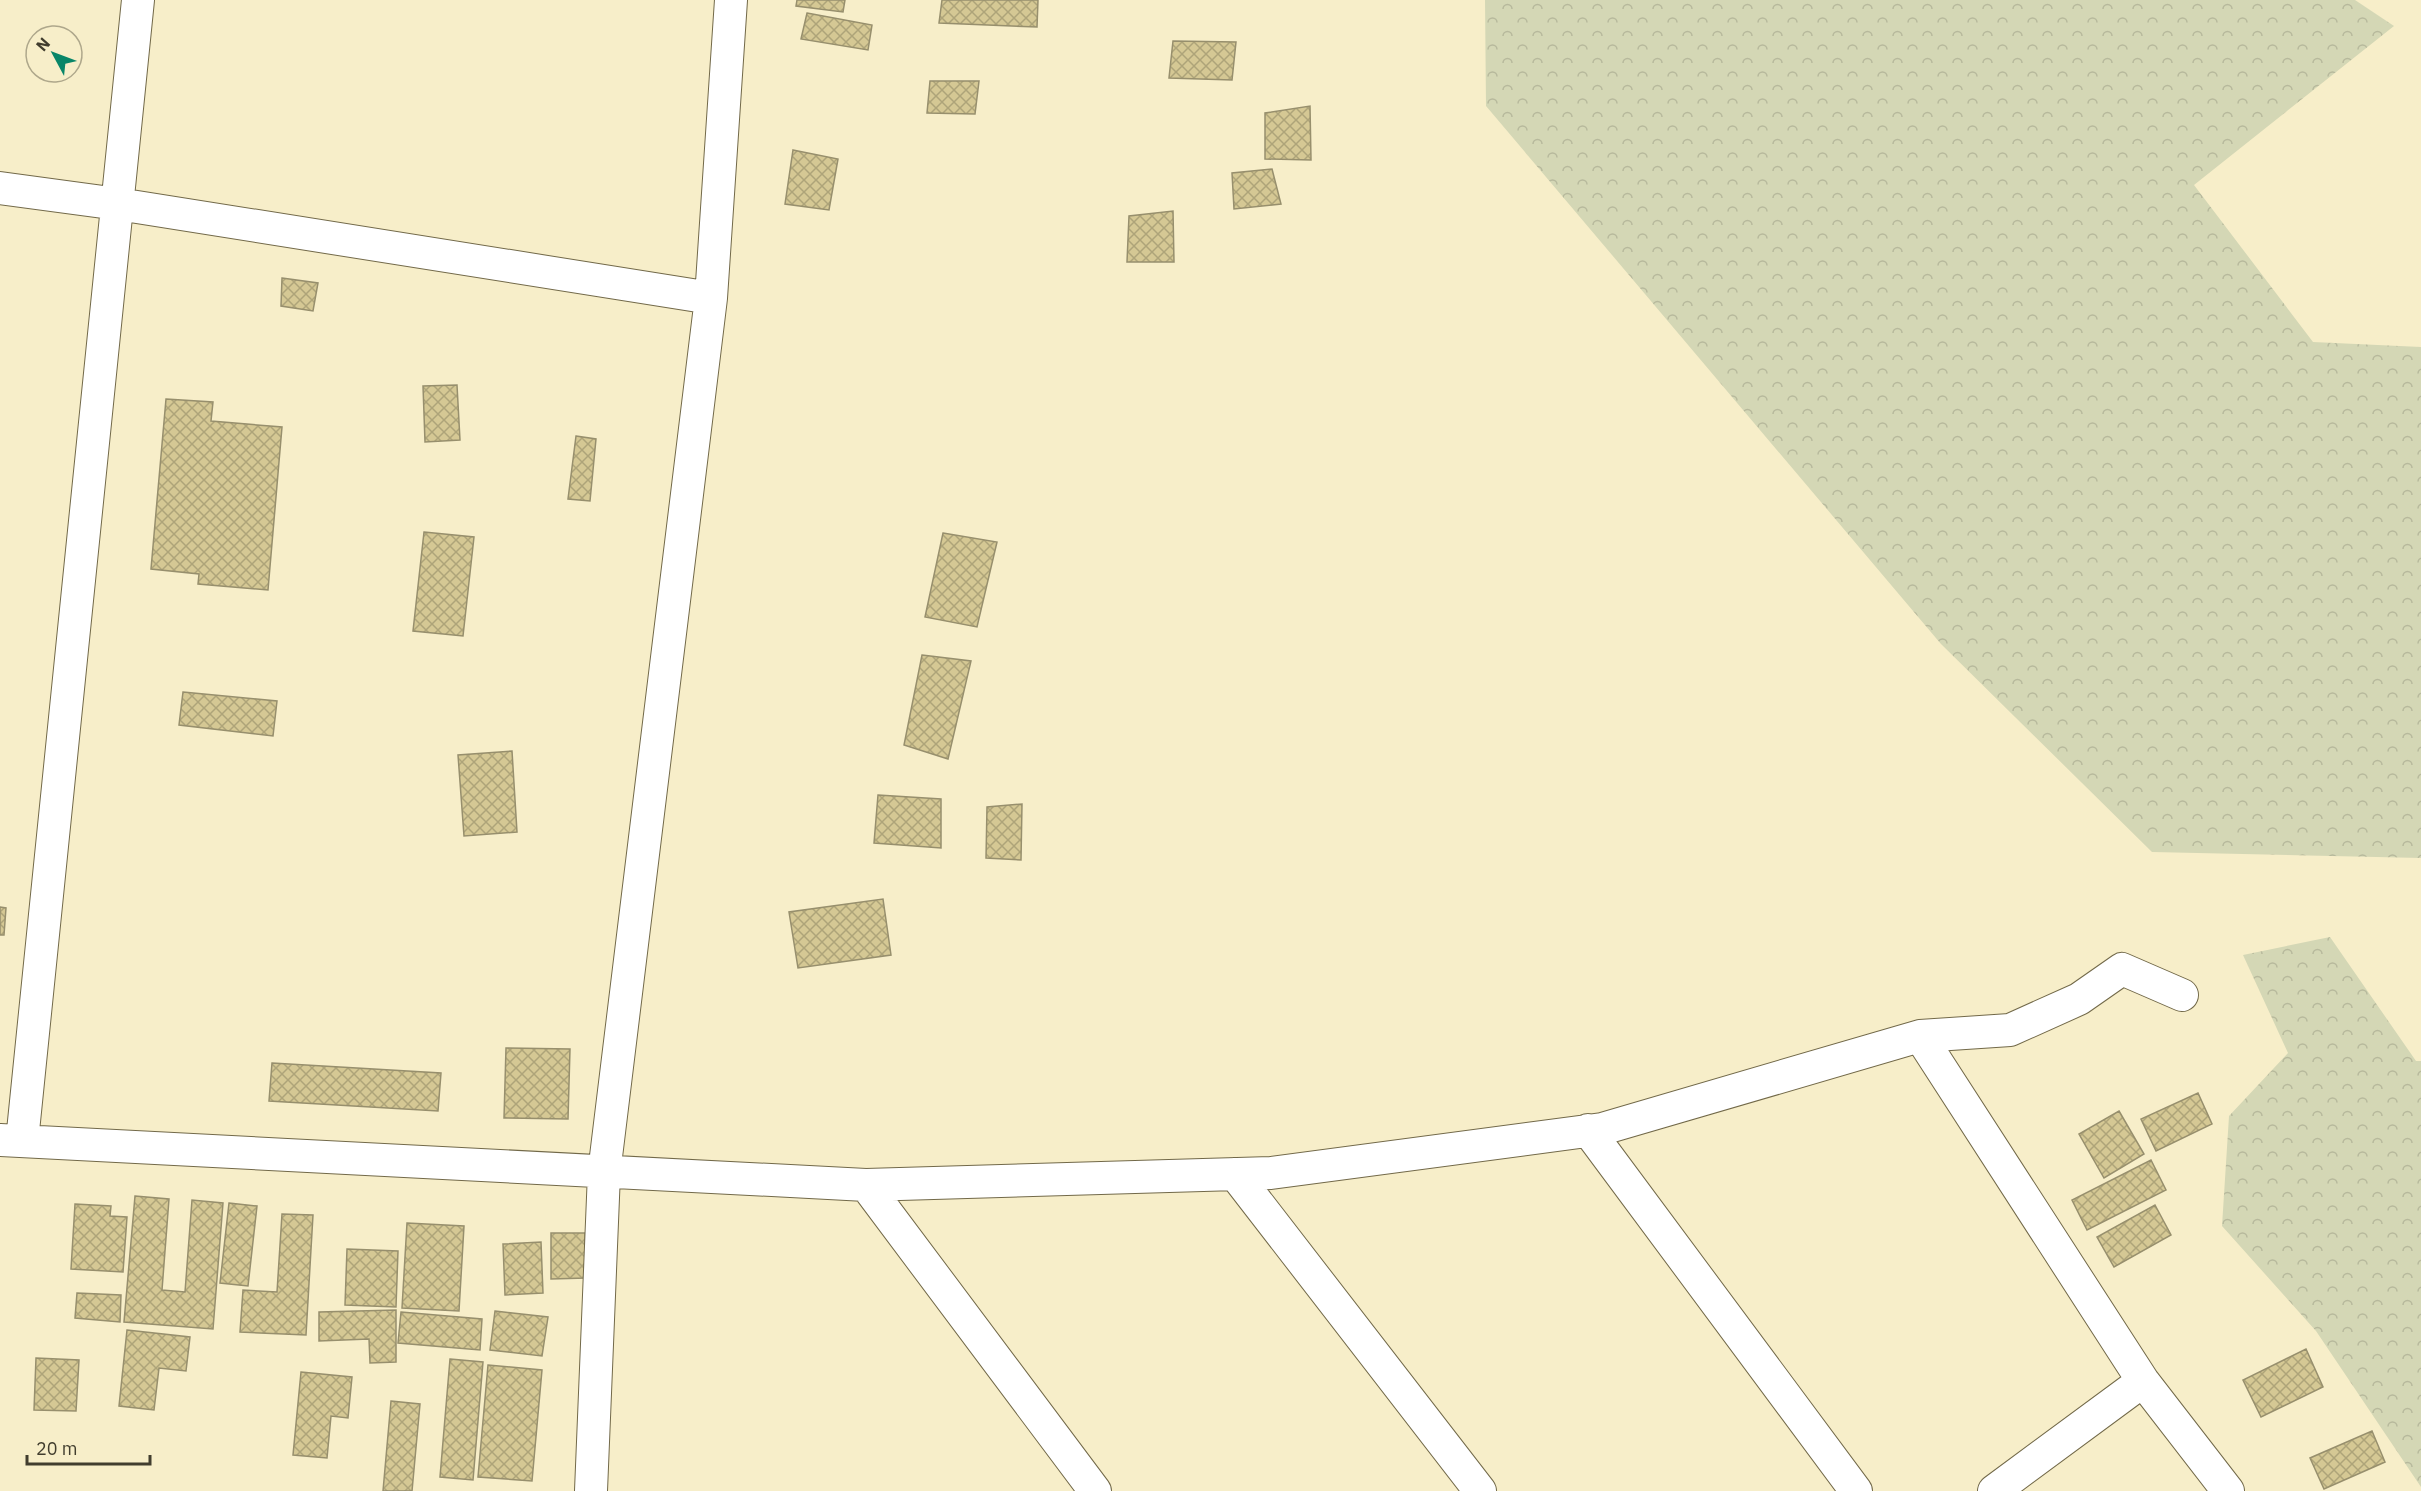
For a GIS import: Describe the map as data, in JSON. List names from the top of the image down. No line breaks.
{"scale_bar":"20 m","north":"top left"}
